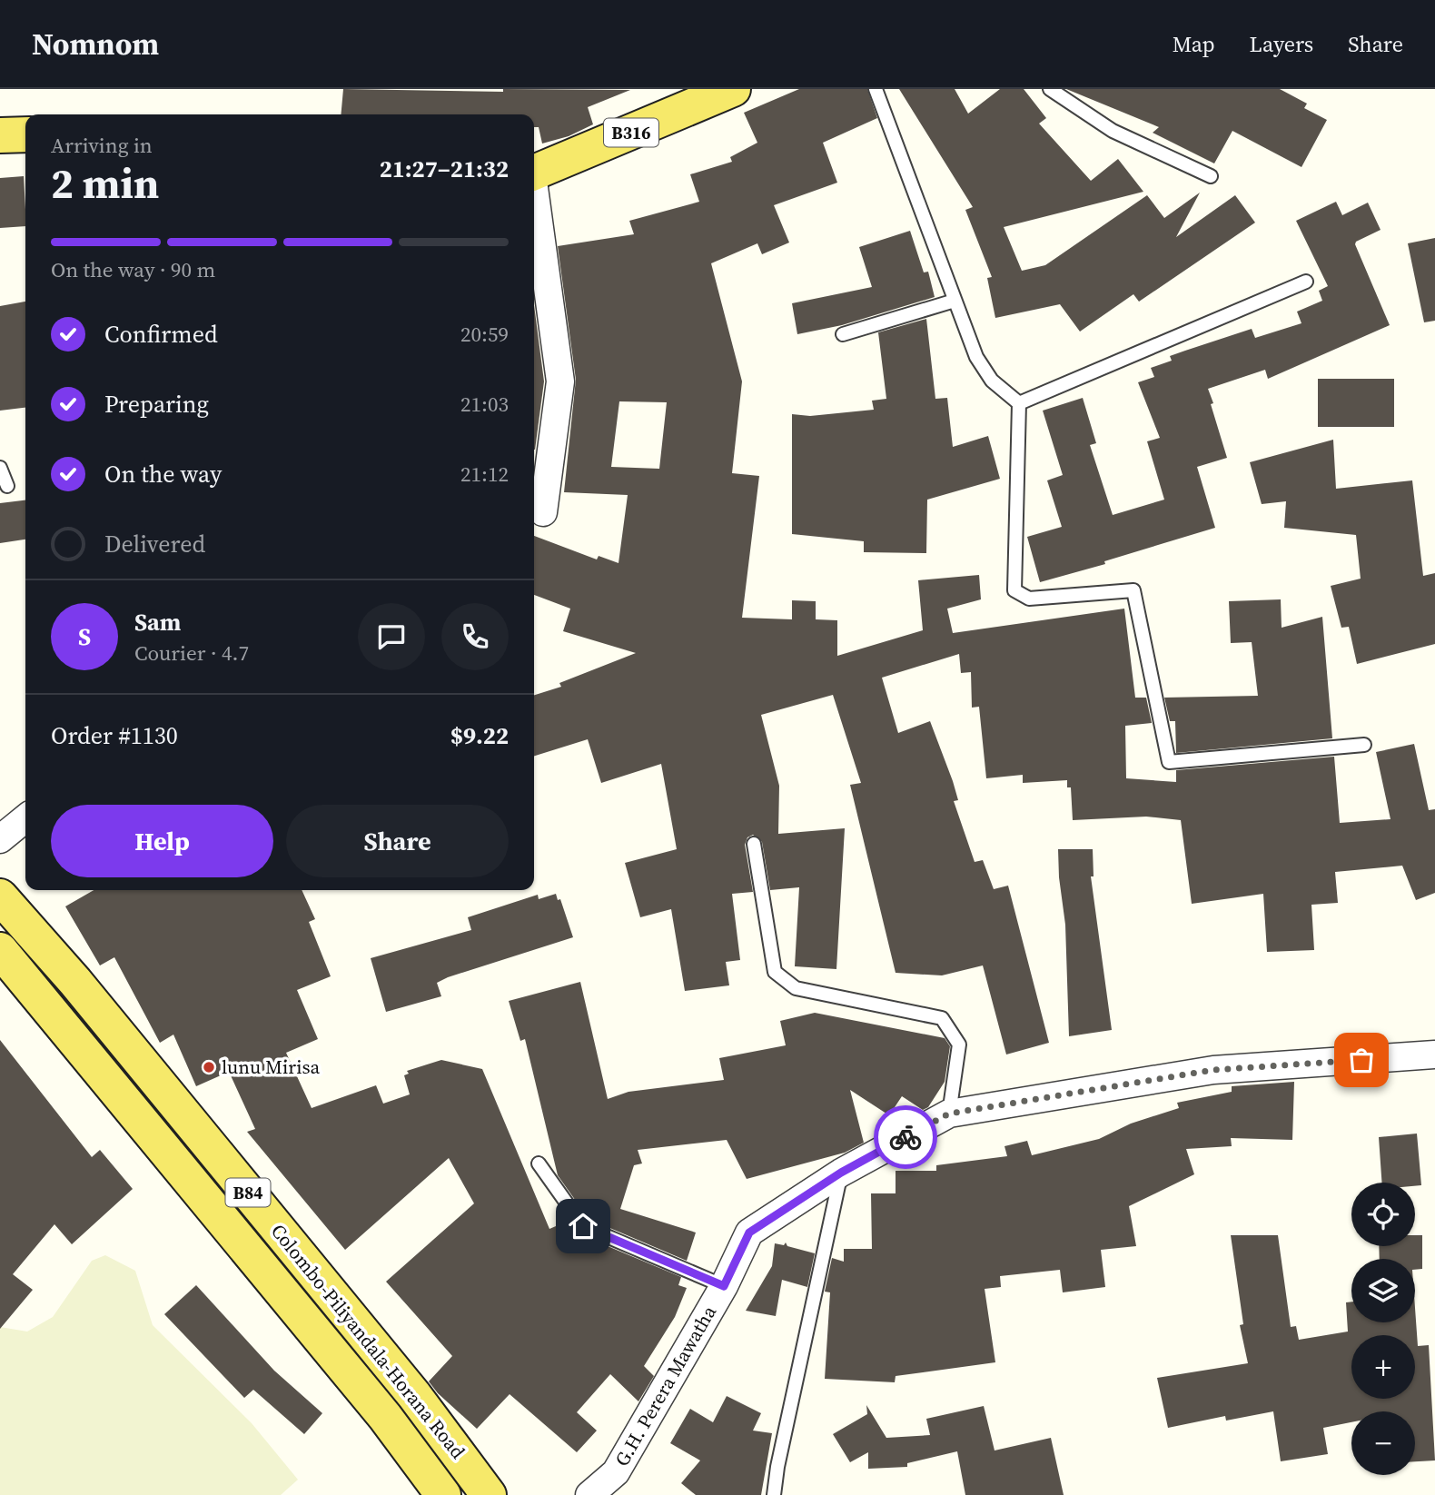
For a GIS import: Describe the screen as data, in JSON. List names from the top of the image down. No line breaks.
{"streets":{"main road":["B316","B84","Colombo-Piliyandala-Horana Road"],"street":["G.H. Perera Mawatha"]},"places":["lunu Mirisa"],"page":{"header":"Nomnom","nav":["Map","Layers","Share"],"heading":["2 min","Arriving in","21:27–21:32"],"panel":["Sam","Courier · 4.7","Order #1130","$9.22"],"bar":"On the way · 90 m","list":[["Confirmed","20:59"],["Preparing","21:03"],["On the way","21:12"],"Delivered"],"round":"S","buttons":["Help","Share"],"map_buttons":["+","−"]}}
